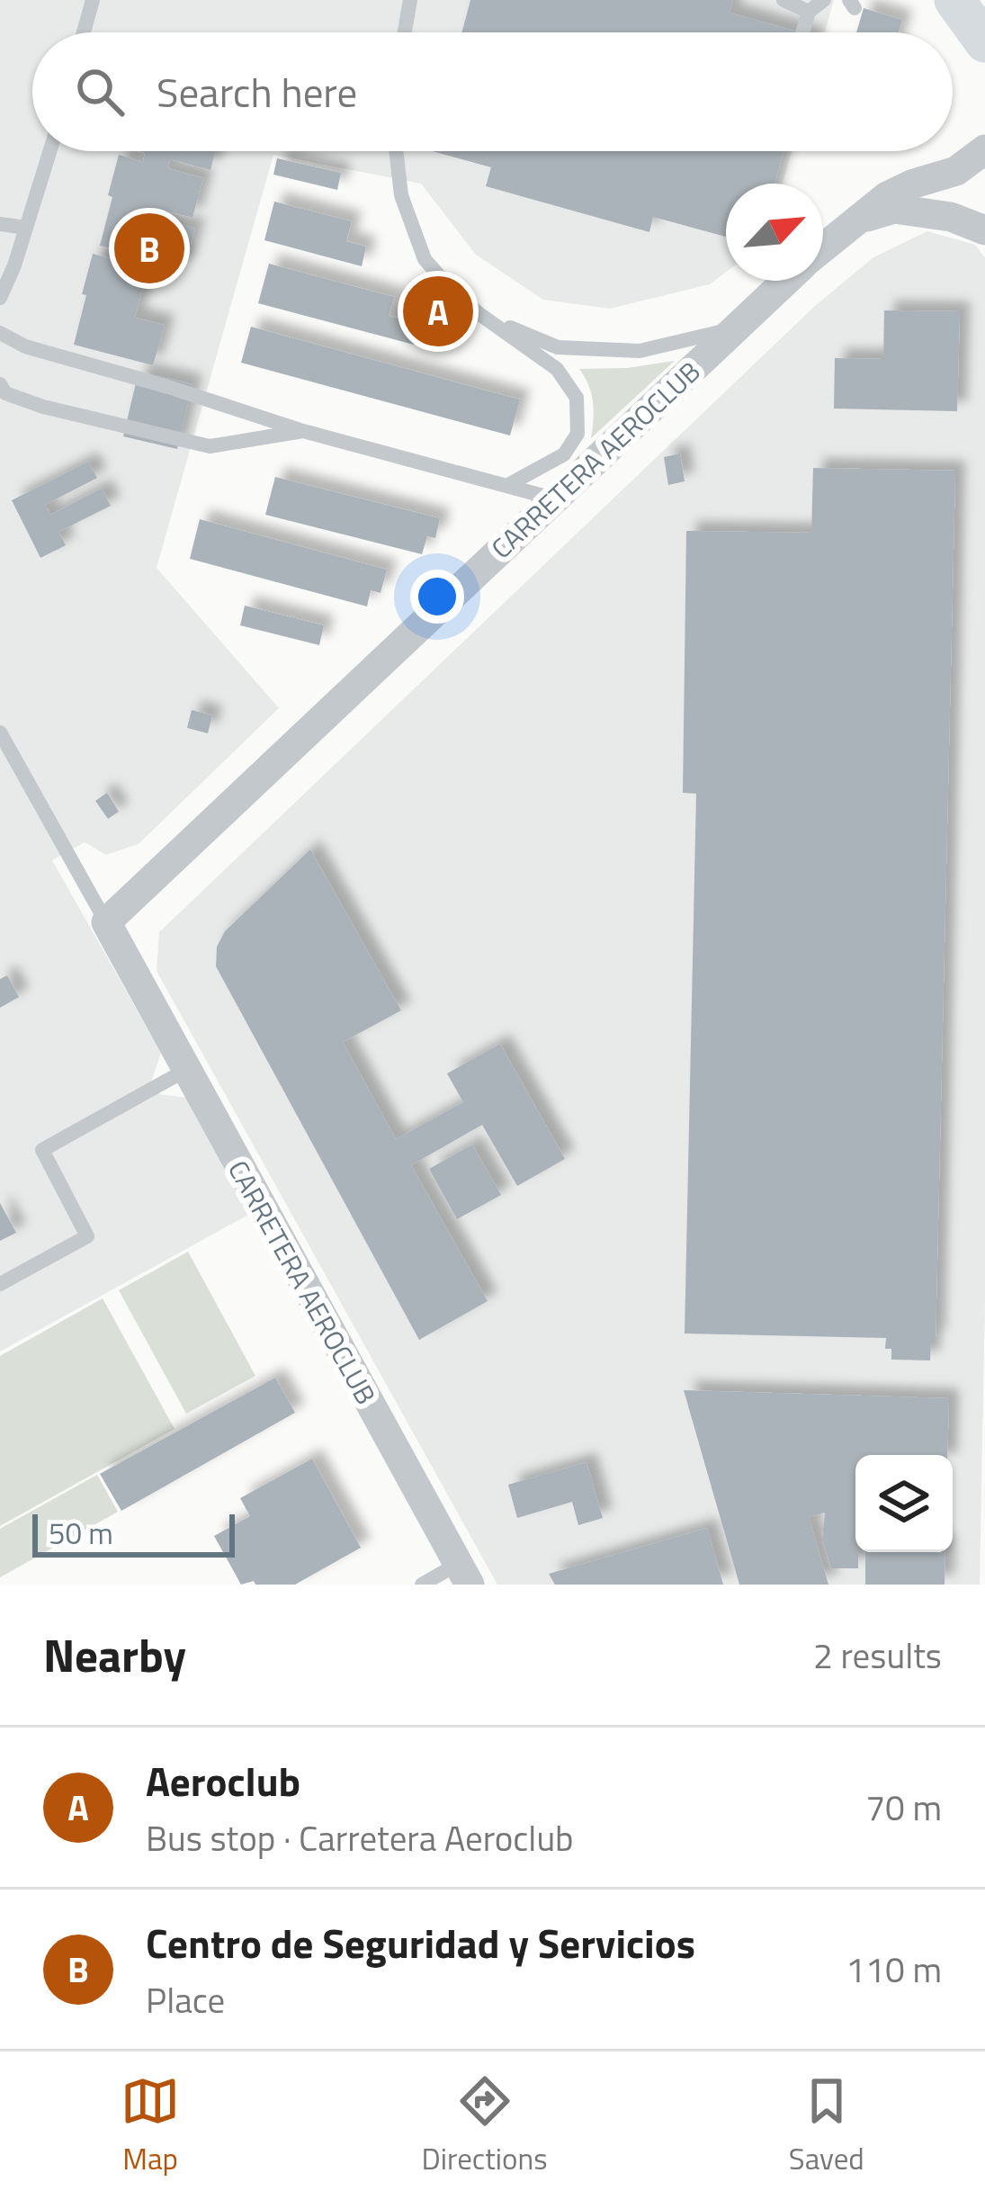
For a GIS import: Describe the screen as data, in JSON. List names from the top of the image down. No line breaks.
{"streets":{"street":["CARRETERA AEROCLUB"]},"scale_bar":"50 m","north":"top right","page":{"search":"Search here","pins":["B","A"],"scale":"50 m","heading":["Nearby","2 results"],"list":[{"mark":"A","name":"Aeroclub","note":"Bus stop · Carretera Aeroclub","value":"70 m"},{"mark":"B","name":"Centro de Seguridad y Servicios","note":"Place","value":"110 m"}],"nav":["Map","Directions","Saved"]}}
